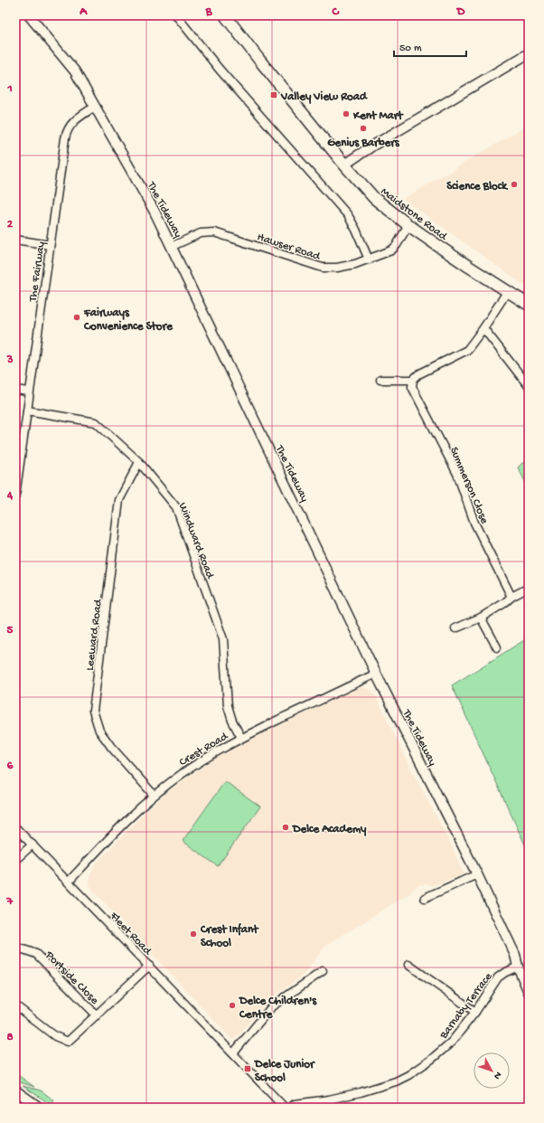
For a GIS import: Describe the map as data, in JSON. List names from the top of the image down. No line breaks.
{"streets":{"main road":["Maidstone Road"],"street":["The Tideway","Hawser Road","The Fairway","Summerson Close","Windward Road","Leeward Road","Crest Road","Fleet Road","Portside Close","Barnaby Terrace"]},"crossings":[["The Tideway","Hawser Road"],["The Tideway","The Fairway"],["The Tideway","Crest Road"],["The Tideway","Barnaby Terrace"],["Maidstone Road","Hawser Road"],["The Fairway","Windward Road"],["Windward Road","Leeward Road"],["Windward Road","Crest Road"],["Leeward Road","Crest Road"],["Crest Road","Fleet Road"],["Fleet Road","Portside Close"]],"places":{"transit":["Valley View Road","Delce Junior School"],"other":["Kent Mart","Genius Barbers","Science Block","Fairways Convenience Store","Delce Academy","Crest Infant School","Delce Children's Centre"]},"scale_bar":"50 m","north":"bottom right","grid":{"columns":["A","B","C","D"],"rows":["1","2","3","4","5","6","7","8"]}}
